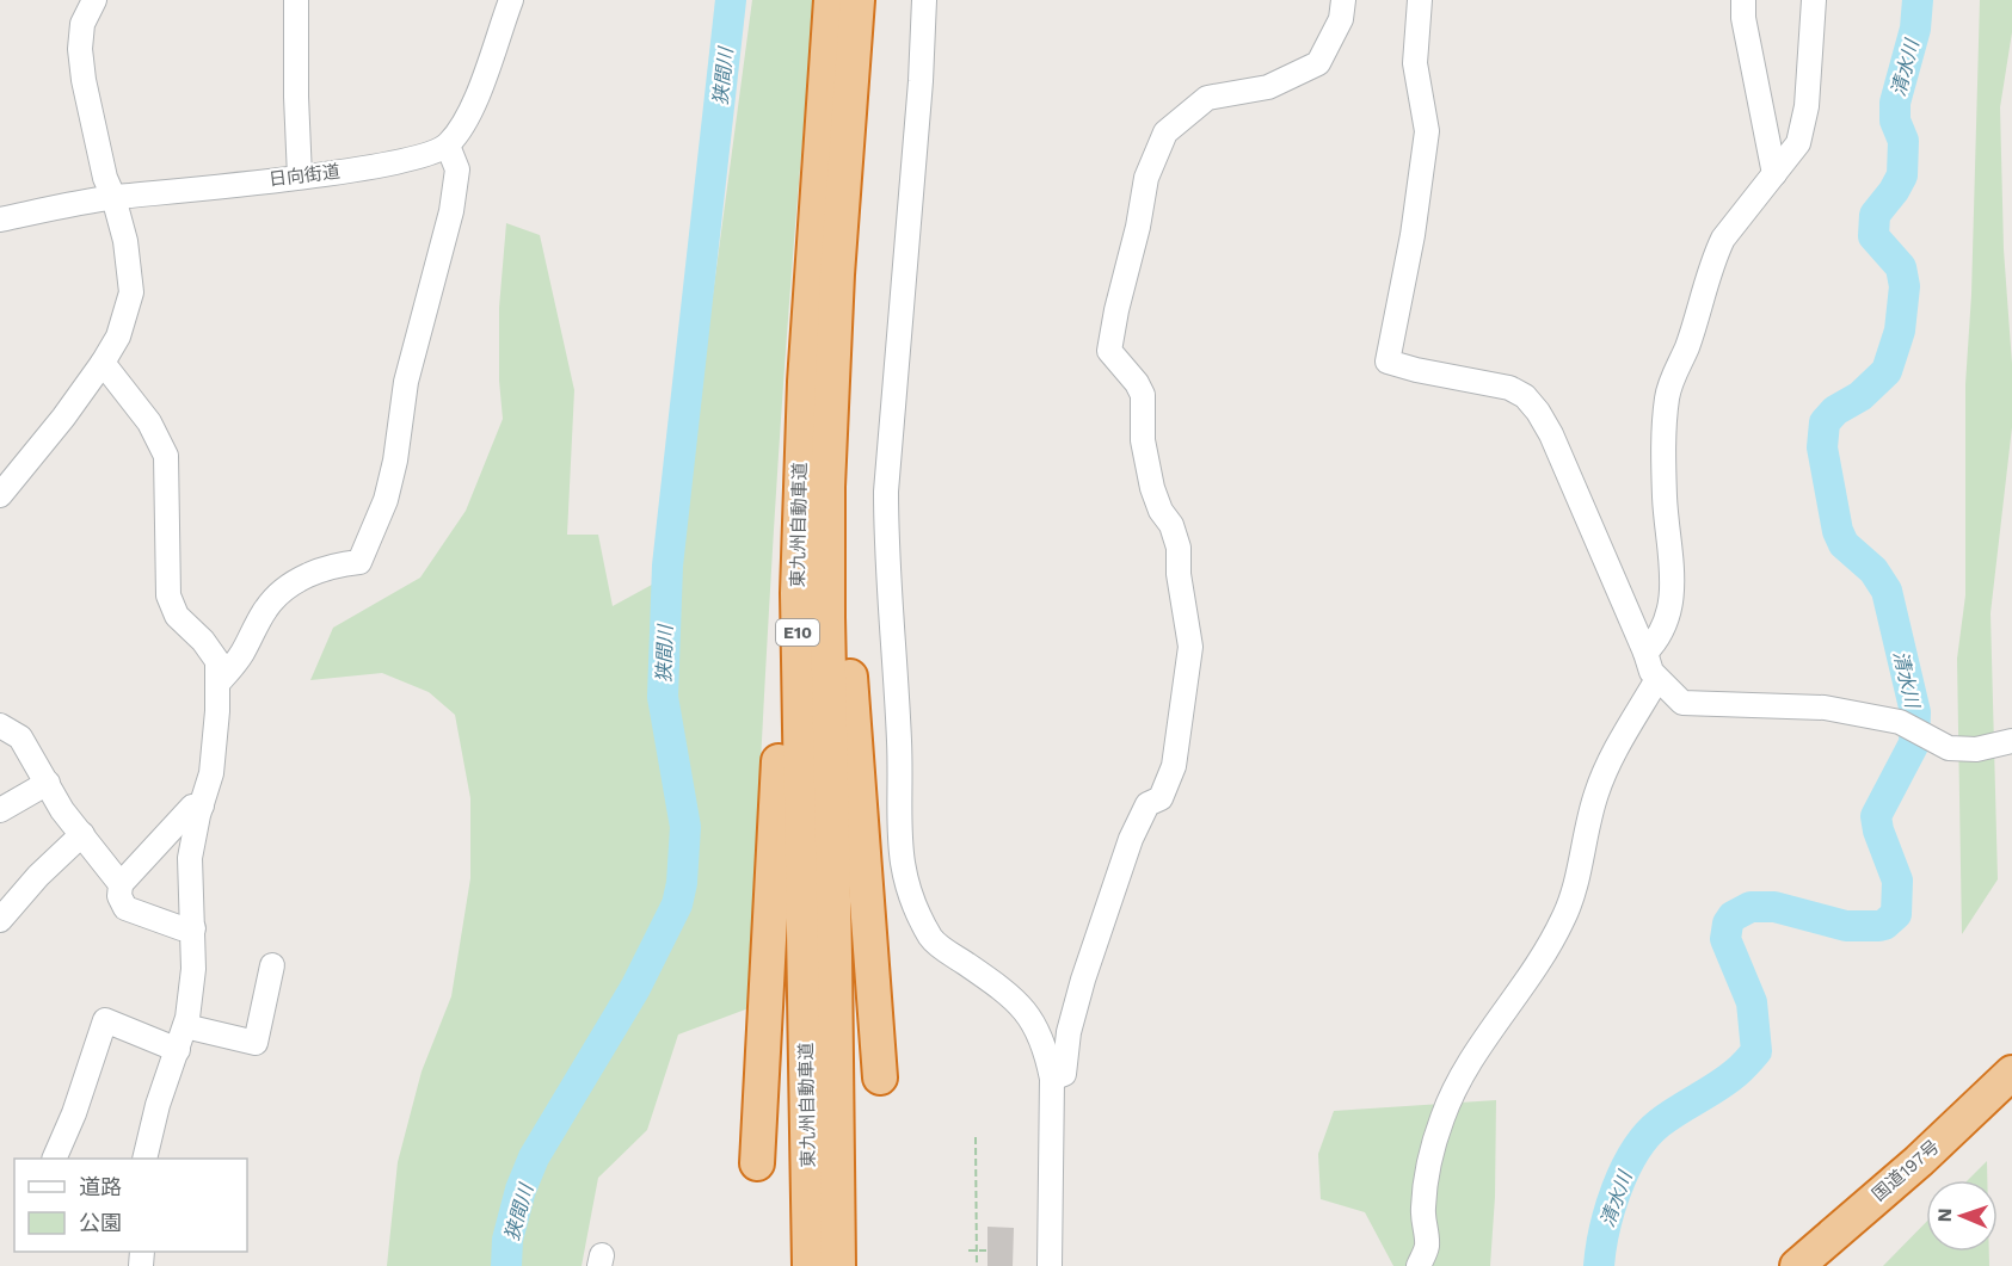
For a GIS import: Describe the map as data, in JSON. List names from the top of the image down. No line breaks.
{"streets":{"highway":["東九州自動車道","E10","国道197号"],"street":["日向街道"]},"water":["清水川","狭間川"],"legend":["道路","公園"],"north":"left"}
